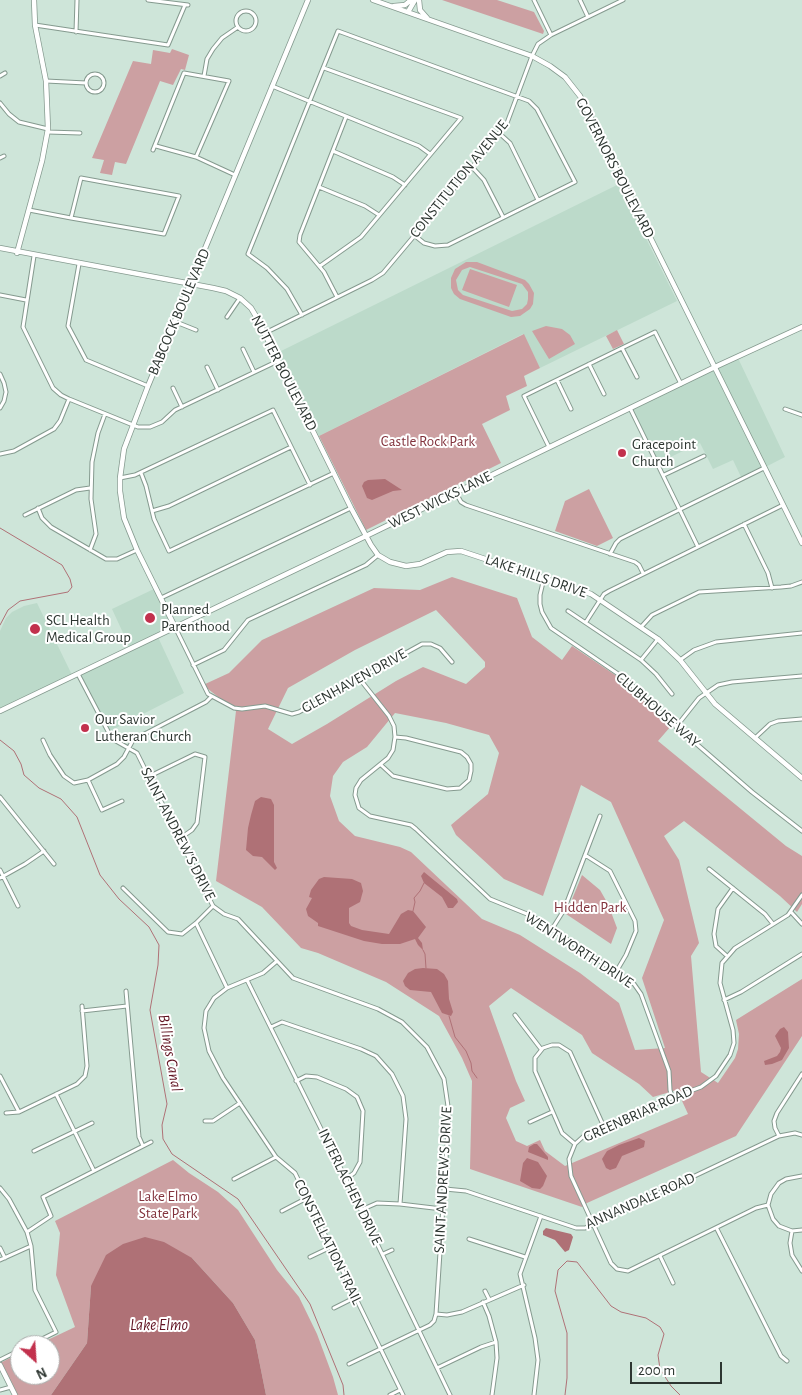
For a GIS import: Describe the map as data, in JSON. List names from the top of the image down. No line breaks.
{"streets":{"street":["GOVERNORS BOULEVARD","CONSTITUTION AVENUE","BABCOCK BOULEVARD","NUTTER BOULEVARD","WEST WICKS LANE","LAKE HILLS DRIVE","GLENHAVEN DRIVE","CLUBHOUSE WAY","SAINT ANDREW'S DRIVE","WENTWORTH DRIVE","GREENBRIAR ROAD","INTERLACHEN DRIVE","ANNANDALE ROAD","CONSTELLATION TRAIL"]},"crossings":[["GOVERNORS BOULEVARD","CONSTITUTION AVENUE"],["GOVERNORS BOULEVARD","WEST WICKS LANE"],["CONSTITUTION AVENUE","NUTTER BOULEVARD"],["BABCOCK BOULEVARD","NUTTER BOULEVARD"],["BABCOCK BOULEVARD","WEST WICKS LANE"],["NUTTER BOULEVARD","WEST WICKS LANE"],["WEST WICKS LANE","SAINT ANDREW'S DRIVE"],["LAKE HILLS DRIVE","CLUBHOUSE WAY"],["SAINT ANDREW'S DRIVE","ANNANDALE ROAD"],["SAINT ANDREW'S DRIVE","CONSTELLATION TRAIL"],["WENTWORTH DRIVE","GREENBRIAR ROAD"],["GREENBRIAR ROAD","ANNANDALE ROAD"],["INTERLACHEN DRIVE","CONSTELLATION TRAIL"]],"water":["Billings Canal","Lake Elmo"],"parks":["Castle Rock Park","Hidden Park","Lake Elmo State Park"],"places":["Gracepoint Church","Planned Parenthood","SCL Health Medical Group","Our Savior Lutheran Church"],"scale_bar":"200 m","north":"bottom right"}
